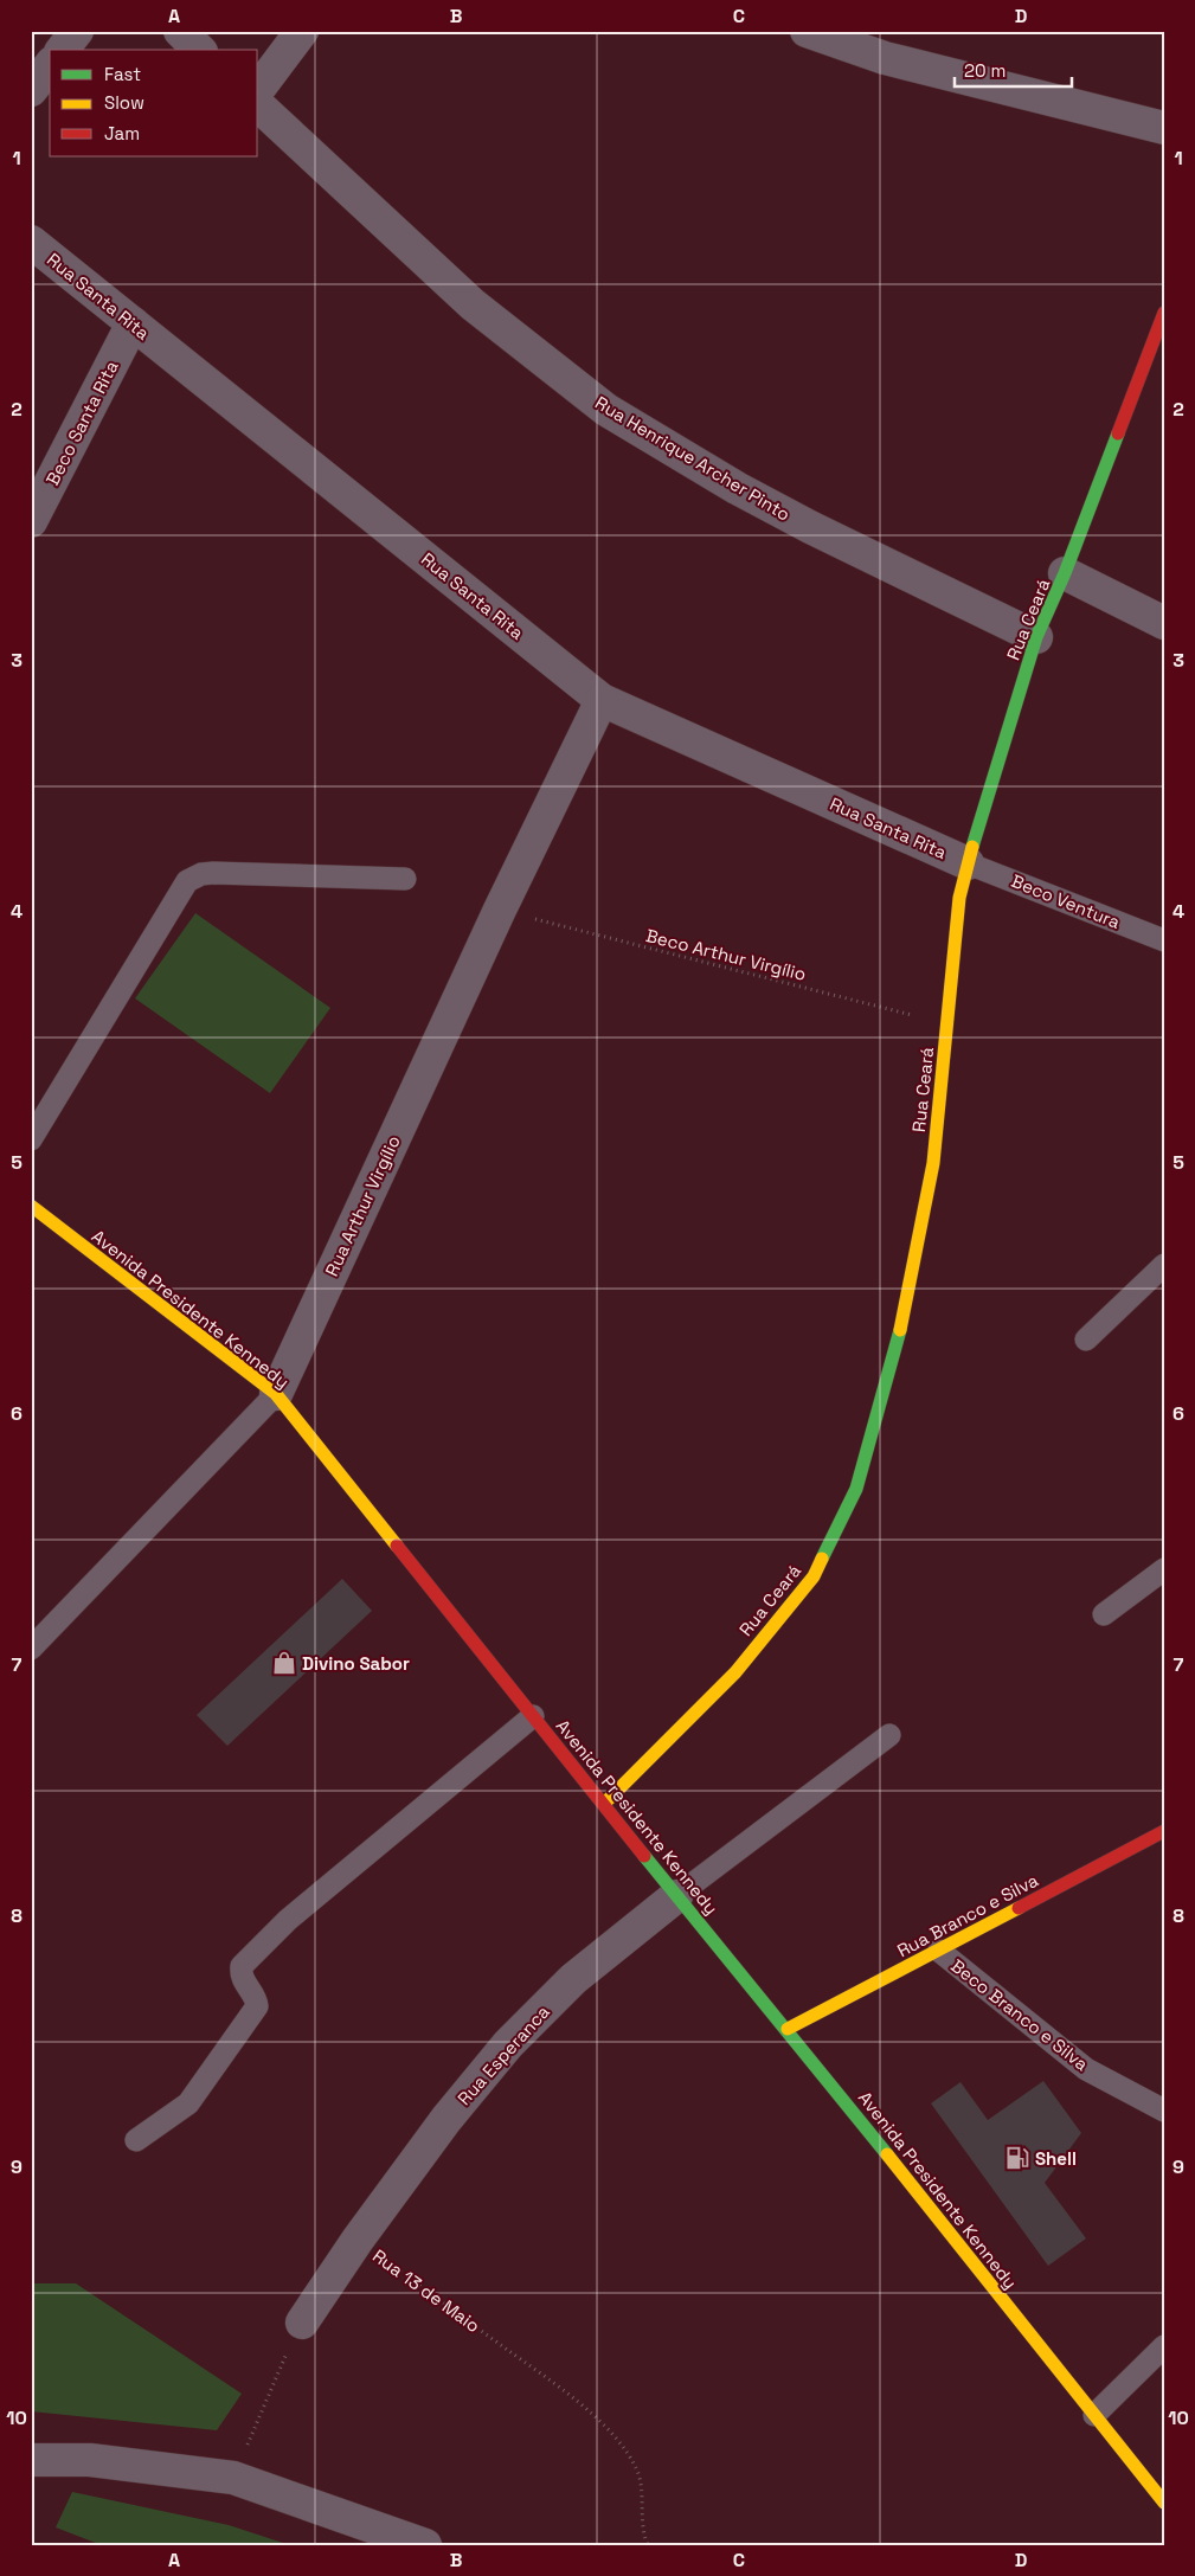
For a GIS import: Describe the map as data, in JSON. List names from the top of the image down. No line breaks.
{"streets":{"street":["Rua Santa Rita","Beco Santa Rita","Rua Henrique Archer Pinto","Rua Ceará","Rua Arthur Virgílio","Avenida Presidente Kennedy","Rua Branco e Silva","Rua Esperanca","Rua 13 de Maio"],"lane":["Beco Ventura","Beco Branco e Silva"],"path":["Beco Arthur Virgílio"]},"crossings":[["Rua Santa Rita","Beco Santa Rita"],["Rua Santa Rita","Rua Ceará"],["Rua Santa Rita","Beco Ventura"],["Rua Santa Rita","Rua Arthur Virgílio"],["Rua Henrique Archer Pinto","Rua Ceará"],["Rua Ceará","Beco Ventura"],["Rua Ceará","Beco Arthur Virgílio"],["Rua Ceará","Avenida Presidente Kennedy"],["Beco Arthur Virgílio","Rua Arthur Virgílio"],["Rua Arthur Virgílio","Avenida Presidente Kennedy"],["Avenida Presidente Kennedy","Rua Branco e Silva"],["Avenida Presidente Kennedy","Rua Esperanca"],["Rua Branco e Silva","Beco Branco e Silva"],["Rua Esperanca","Rua 13 de Maio"]],"places":{"shop":["Divino Sabor"],"fuel station":["Shell"]},"legend":["Fast","Slow","Jam"],"scale_bar":"20 m","grid":{"columns":["A","B","C","D"],"rows":["1","2","3","4","5","6","7","8","9","10"]}}
